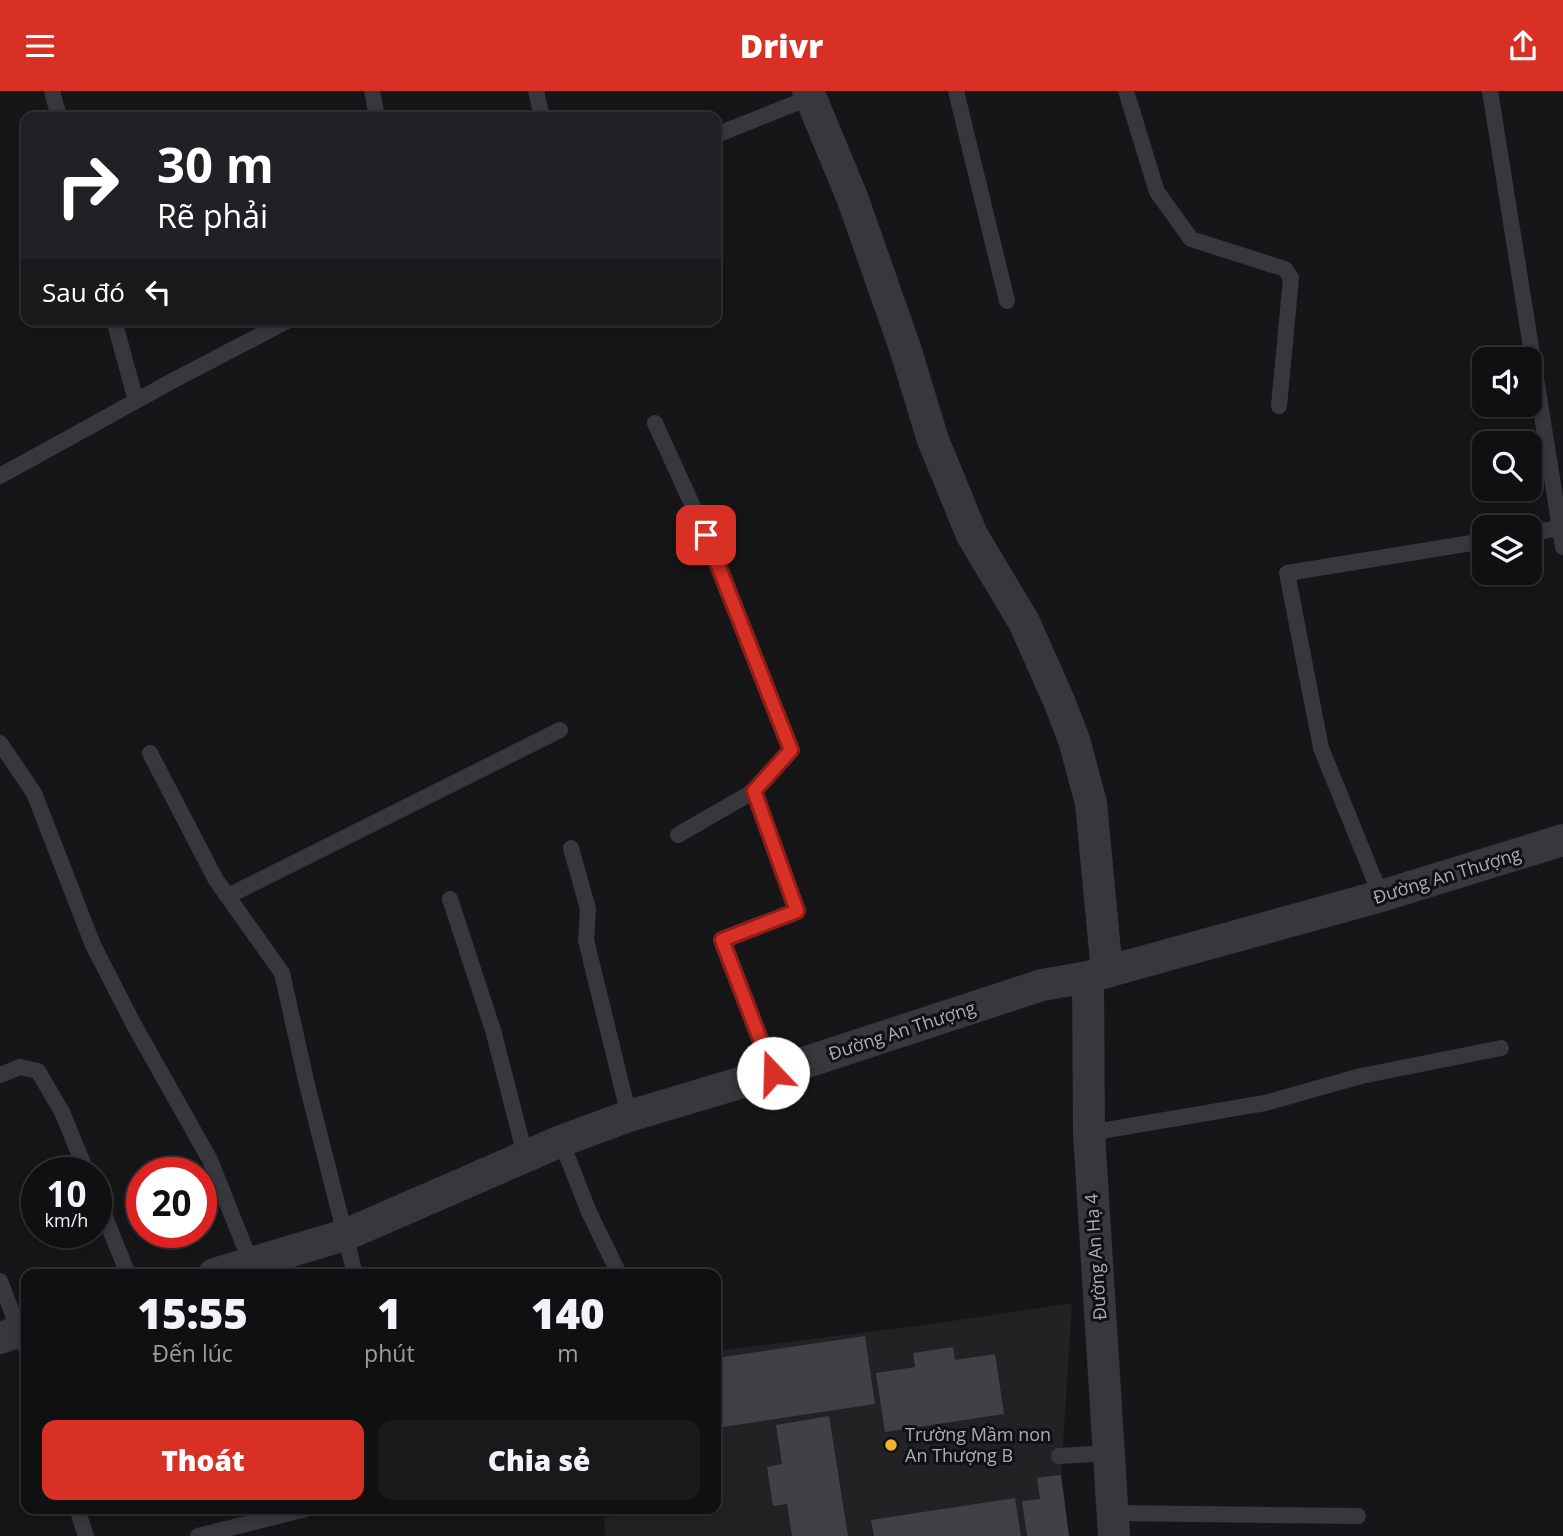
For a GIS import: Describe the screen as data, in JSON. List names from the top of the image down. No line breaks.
{"streets":{"street":["Đường An Thượng","Đường An Hạ 4"]},"crossings":[["Đường An Thượng","Đường An Hạ 4"]],"places":["Trường Mầm non An Thượng B"],"page":{"header":"Drivr","turn":["30 m","Rẽ phải"],"then":"Sau đó","speed":"10 km/h","limit":"20","eta":["15:55","Đến lúc","1","phút","140","m"],"buttons":["Thoát","Chia sẻ"]}}
